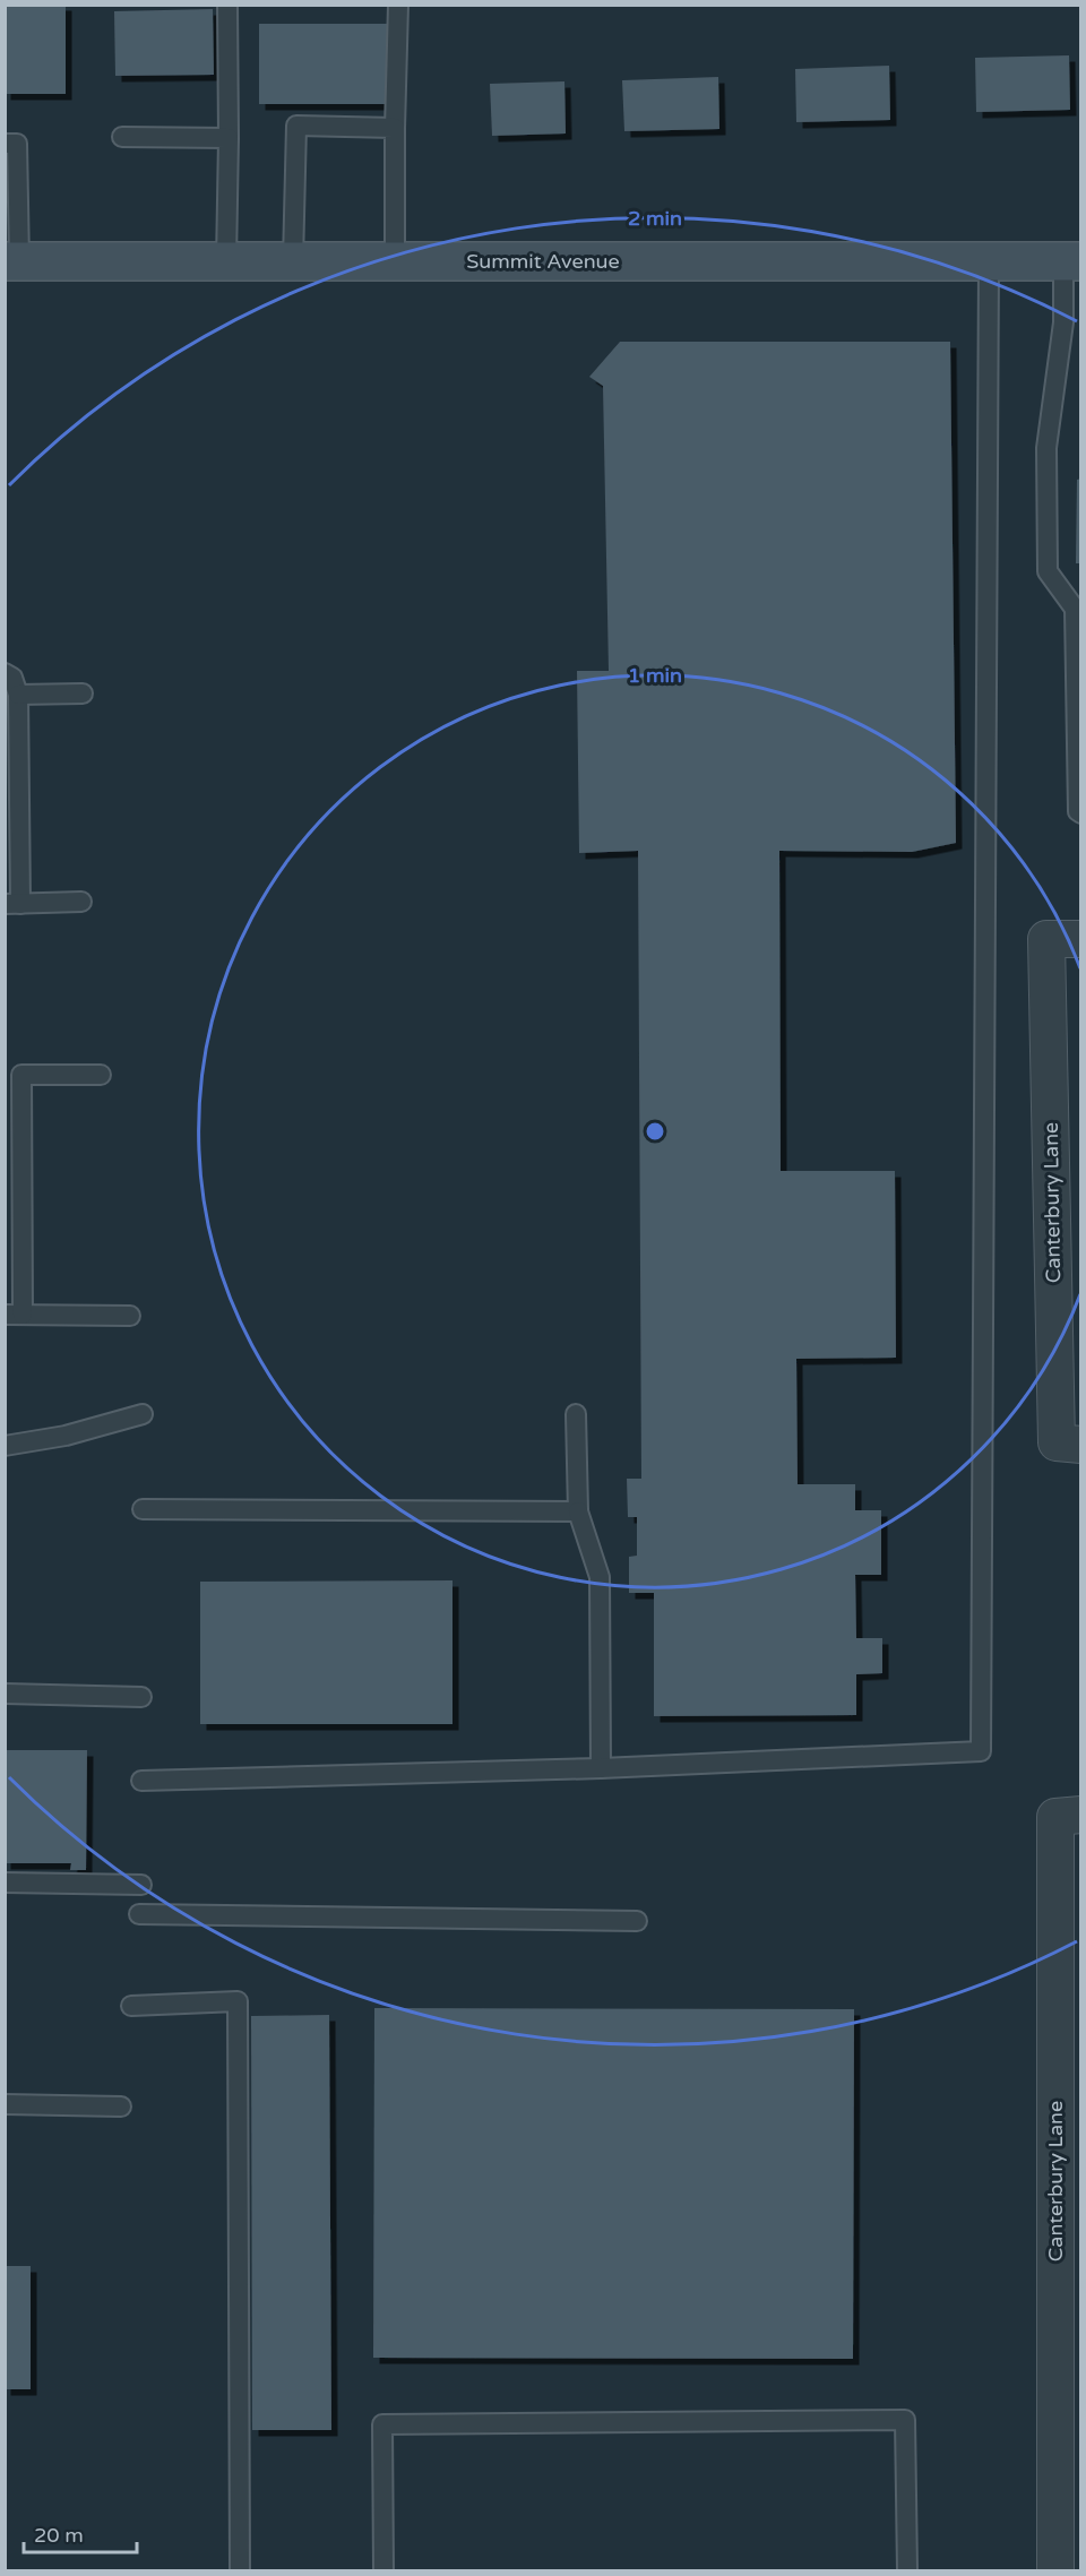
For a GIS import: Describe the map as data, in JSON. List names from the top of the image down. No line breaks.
{"streets":{"main road":["Summit Avenue"],"street":["Canterbury Lane"]},"scale_bar":"20 m","rings":["2 min","1 min"]}
